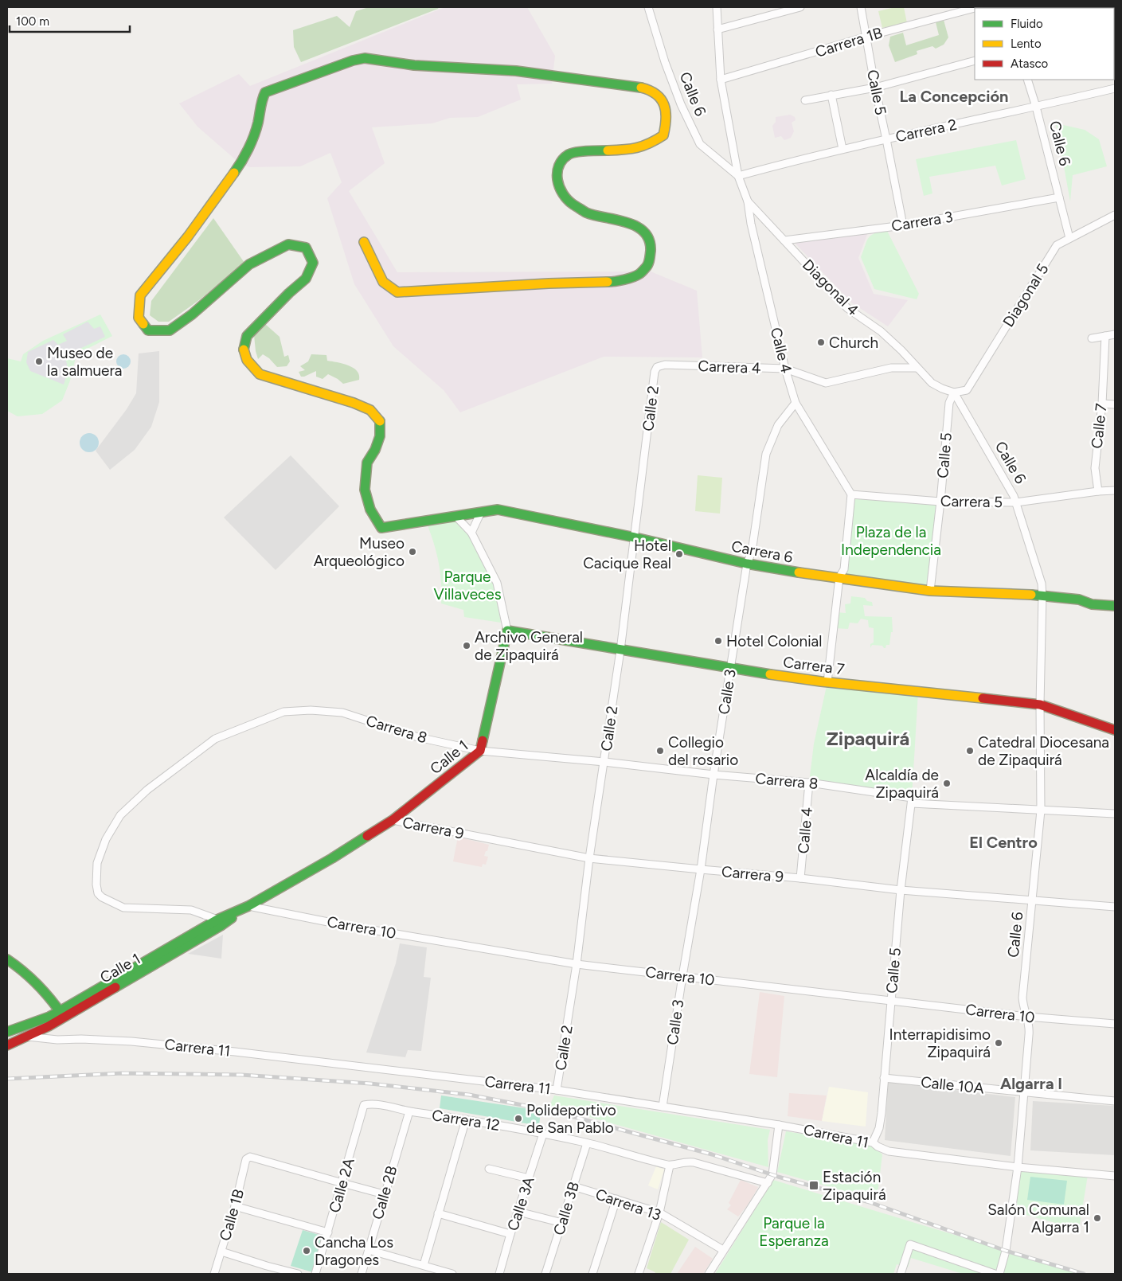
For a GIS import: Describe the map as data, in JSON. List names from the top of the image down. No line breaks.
{"streets":{"street":["Carrera 1B","Calle 5","Calle 6","Carrera 2","Carrera 3","Diagonal 4","Diagonal 5","Calle 4","Carrera 4","Calle 2","Calle 7","Carrera 5","Carrera 6","Carrera 7","Calle 3","Carrera 8","Calle 1","Carrera 9","Carrera 10","Carrera 11","Calle 10A","Carrera 12","Calle 2A","Calle 2B","Calle 3A","Carrera 13","Calle 3B","Calle 1B"]},"crossings":[["Carrera 1B","Calle 5"],["Carrera 1B","Calle 4"],["Calle 5","Calle 6"],["Calle 5","Carrera 2"],["Calle 5","Carrera 3"],["Calle 5","Diagonal 5"],["Calle 5","Carrera 5"],["Calle 5","Carrera 6"],["Calle 5","Carrera 8"],["Calle 5","Carrera 9"],["Calle 5","Carrera 10"],["Calle 5","Carrera 11"],["Calle 5","Calle 10A"],["Calle 6","Carrera 2"],["Calle 6","Carrera 3"],["Calle 6","Diagonal 5"],["Calle 6","Calle 4"],["Calle 6","Carrera 5"],["Calle 6","Carrera 6"],["Calle 6","Carrera 7"],["Calle 6","Carrera 8"],["Calle 6","Carrera 9"],["Calle 6","Carrera 10"],["Calle 6","Carrera 11"],["Calle 6","Calle 10A"],["Carrera 2","Calle 4"],["Carrera 3","Diagonal 4"],["Diagonal 4","Calle 4"],["Diagonal 4","Carrera 4"],["Calle 4","Carrera 4"],["Calle 4","Carrera 5"],["Calle 4","Calle 3"],["Calle 4","Carrera 8"],["Calle 4","Carrera 9"],["Carrera 4","Calle 2"],["Calle 2","Carrera 6"],["Calle 2","Carrera 7"],["Calle 2","Carrera 8"],["Calle 2","Carrera 9"],["Calle 2","Carrera 10"],["Calle 2","Carrera 11"],["Calle 7","Carrera 5"],["Carrera 6","Calle 3"],["Carrera 6","Calle 1"],["Carrera 7","Calle 3"],["Carrera 7","Calle 1"],["Calle 3","Carrera 8"],["Calle 3","Carrera 9"],["Calle 3","Carrera 10"],["Calle 3","Carrera 11"],["Carrera 8","Calle 1"],["Calle 1","Carrera 9"],["Calle 1","Carrera 10"],["Calle 1","Carrera 11"],["Carrera 12","Calle 2A"],["Carrera 12","Calle 2B"],["Carrera 12","Calle 3A"],["Carrera 12","Calle 3B"],["Calle 2A","Calle 1B"],["Carrera 13","Calle 3B"]],"districts":["La Concepción","Zipaquirá","El Centro","Algarra I"],"parks":["Plaza de la Independencia","Parque Villaveces","Parque la Esperanza"],"places":{"other":["Church","Museo de la salmuera","Museo Arqueológico","Hotel Cacique Real","Hotel Colonial","Archivo General de Zipaquirá","Collegio del rosario","Catedral Diocesana de Zipaquirá","Alcaldía de Zipaquirá","Interrapidisimo Zipaquirá","Polideportivo de San Pablo","Salón Comunal Algarra 1","Cancha Los Dragones"],"transit":["Estación Zipaquirá"]},"legend":["Fluido","Lento","Atasco"],"scale_bar":"100 m"}
